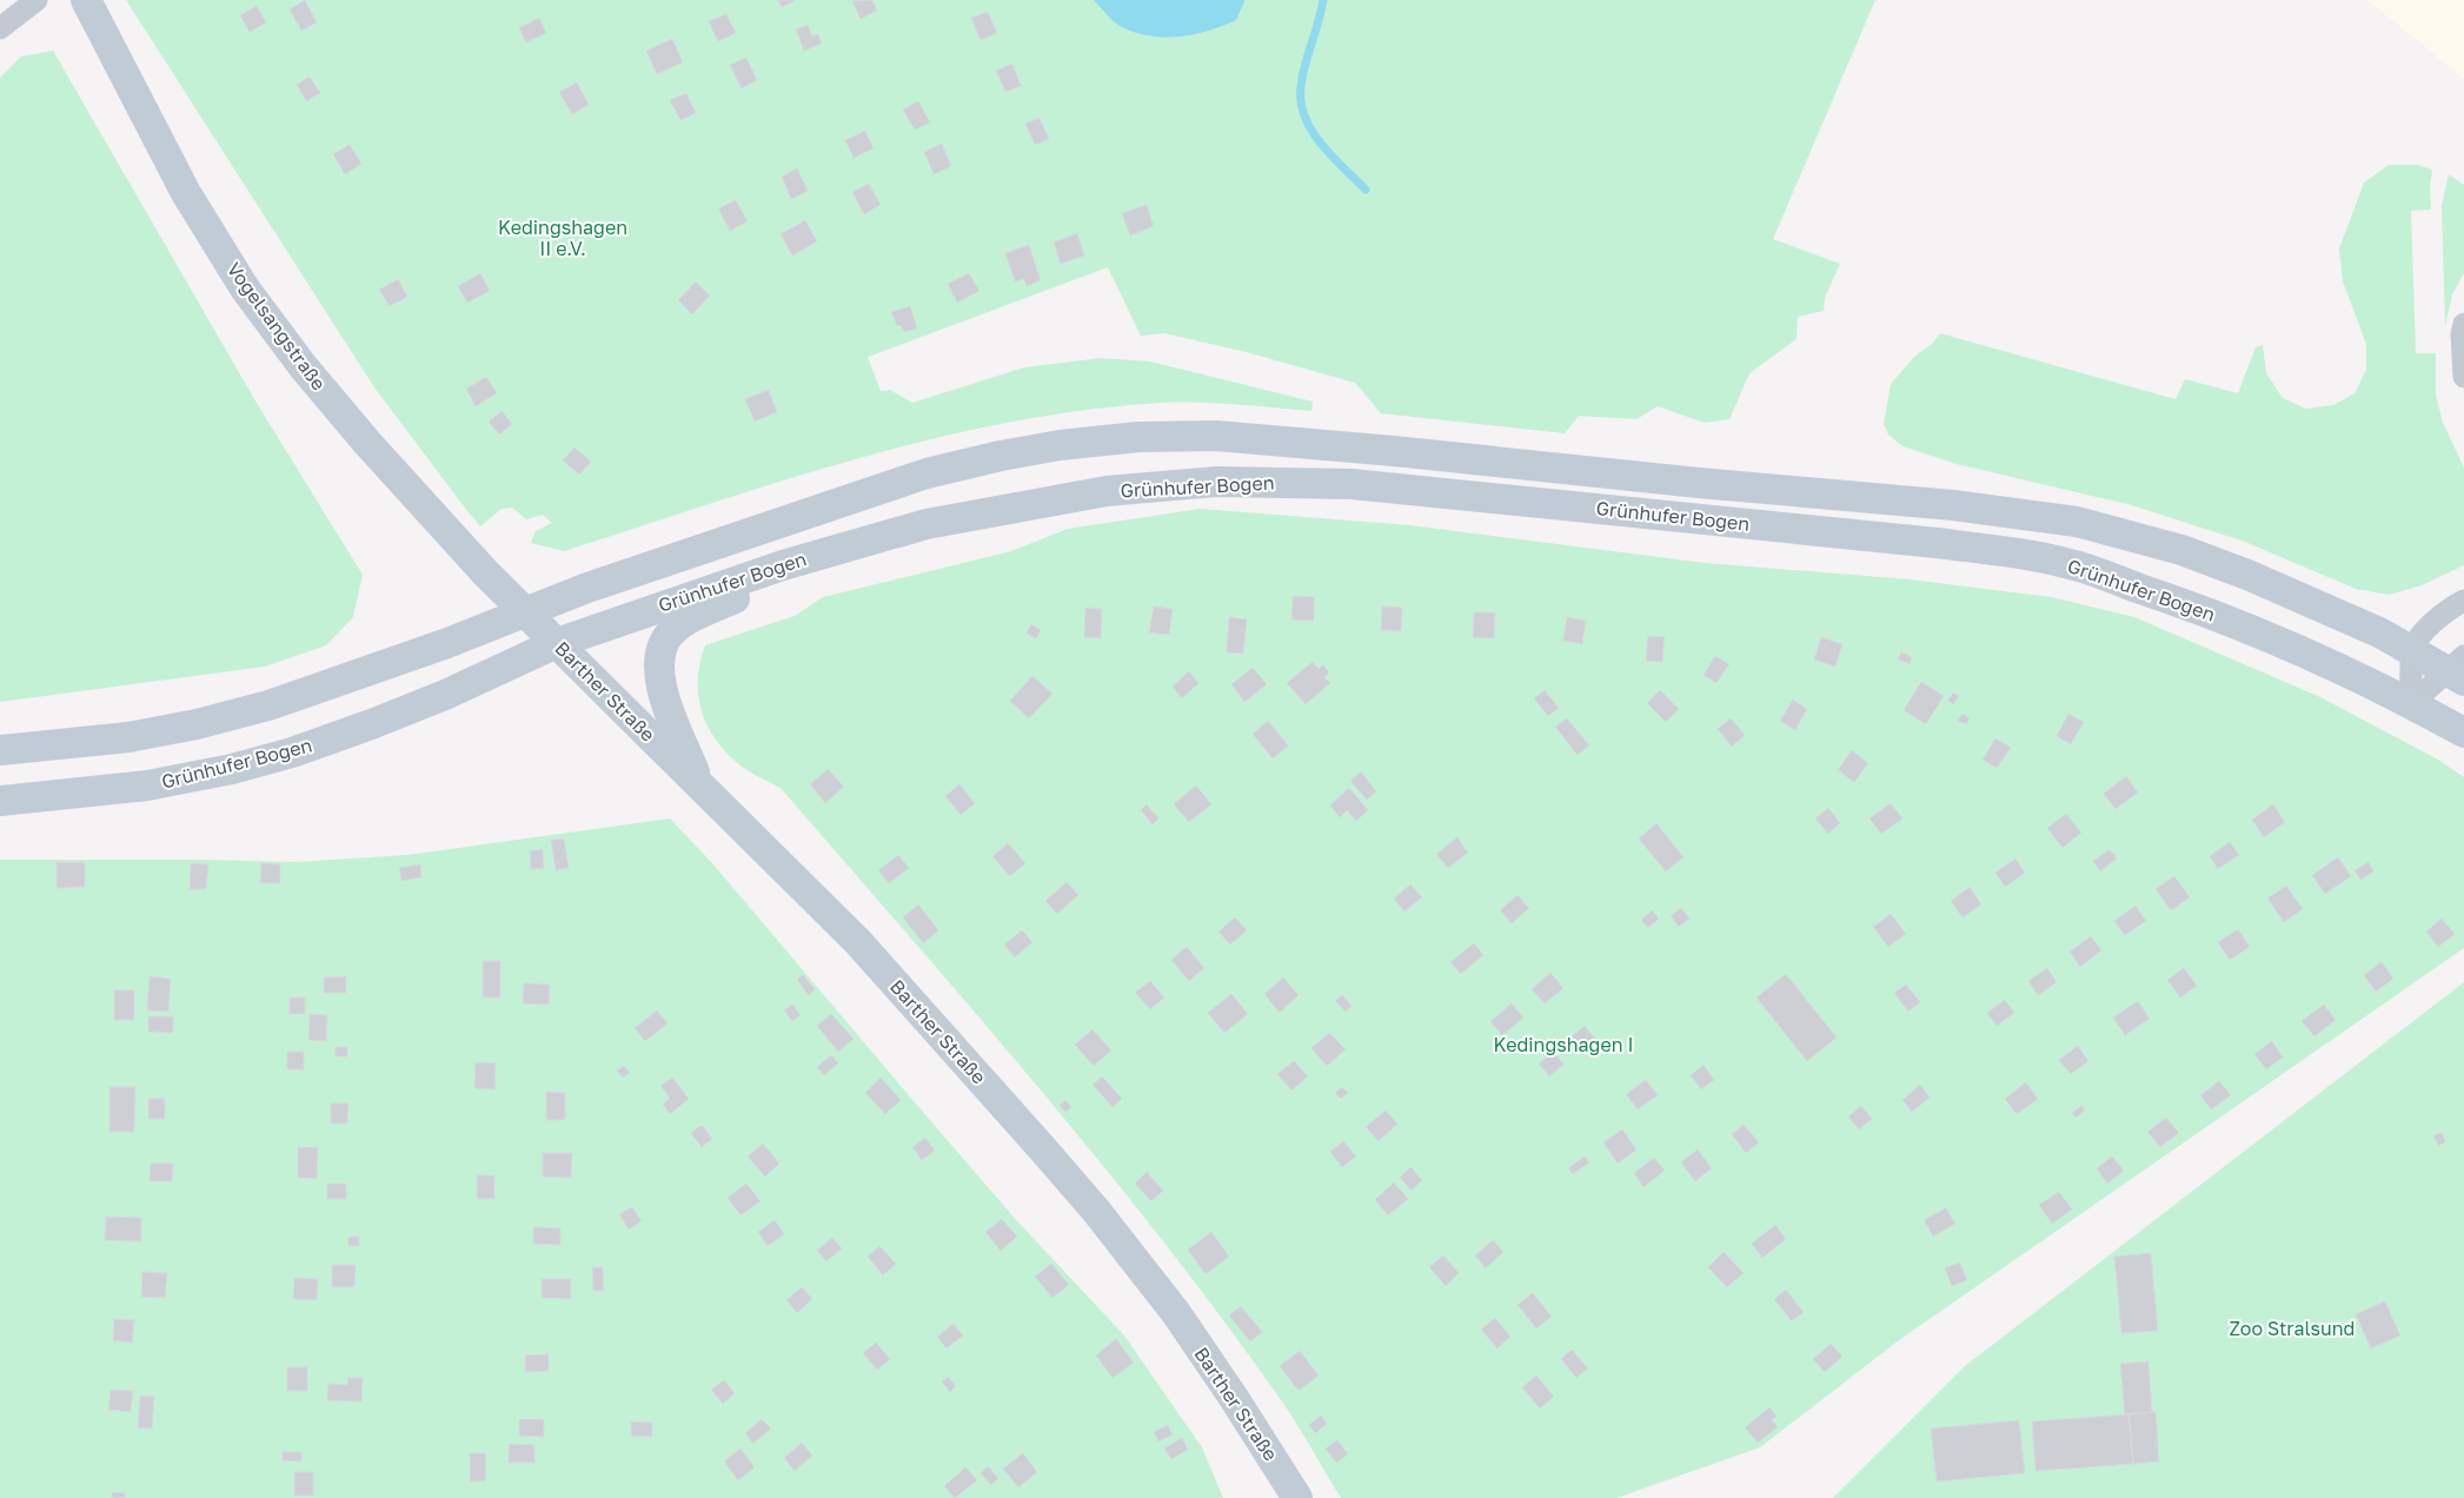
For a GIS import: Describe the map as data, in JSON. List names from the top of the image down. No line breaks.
{"streets":{"main road":["Vogelsangstraße","Grünhufer Bogen","Barther Straße"]},"crossings":[["Vogelsangstraße","Grünhufer Bogen"],["Vogelsangstraße","Barther Straße"],["Grünhufer Bogen","Barther Straße"]],"parks":["Kedingshagen II e.V.","Kedingshagen I","Zoo Stralsund"]}
